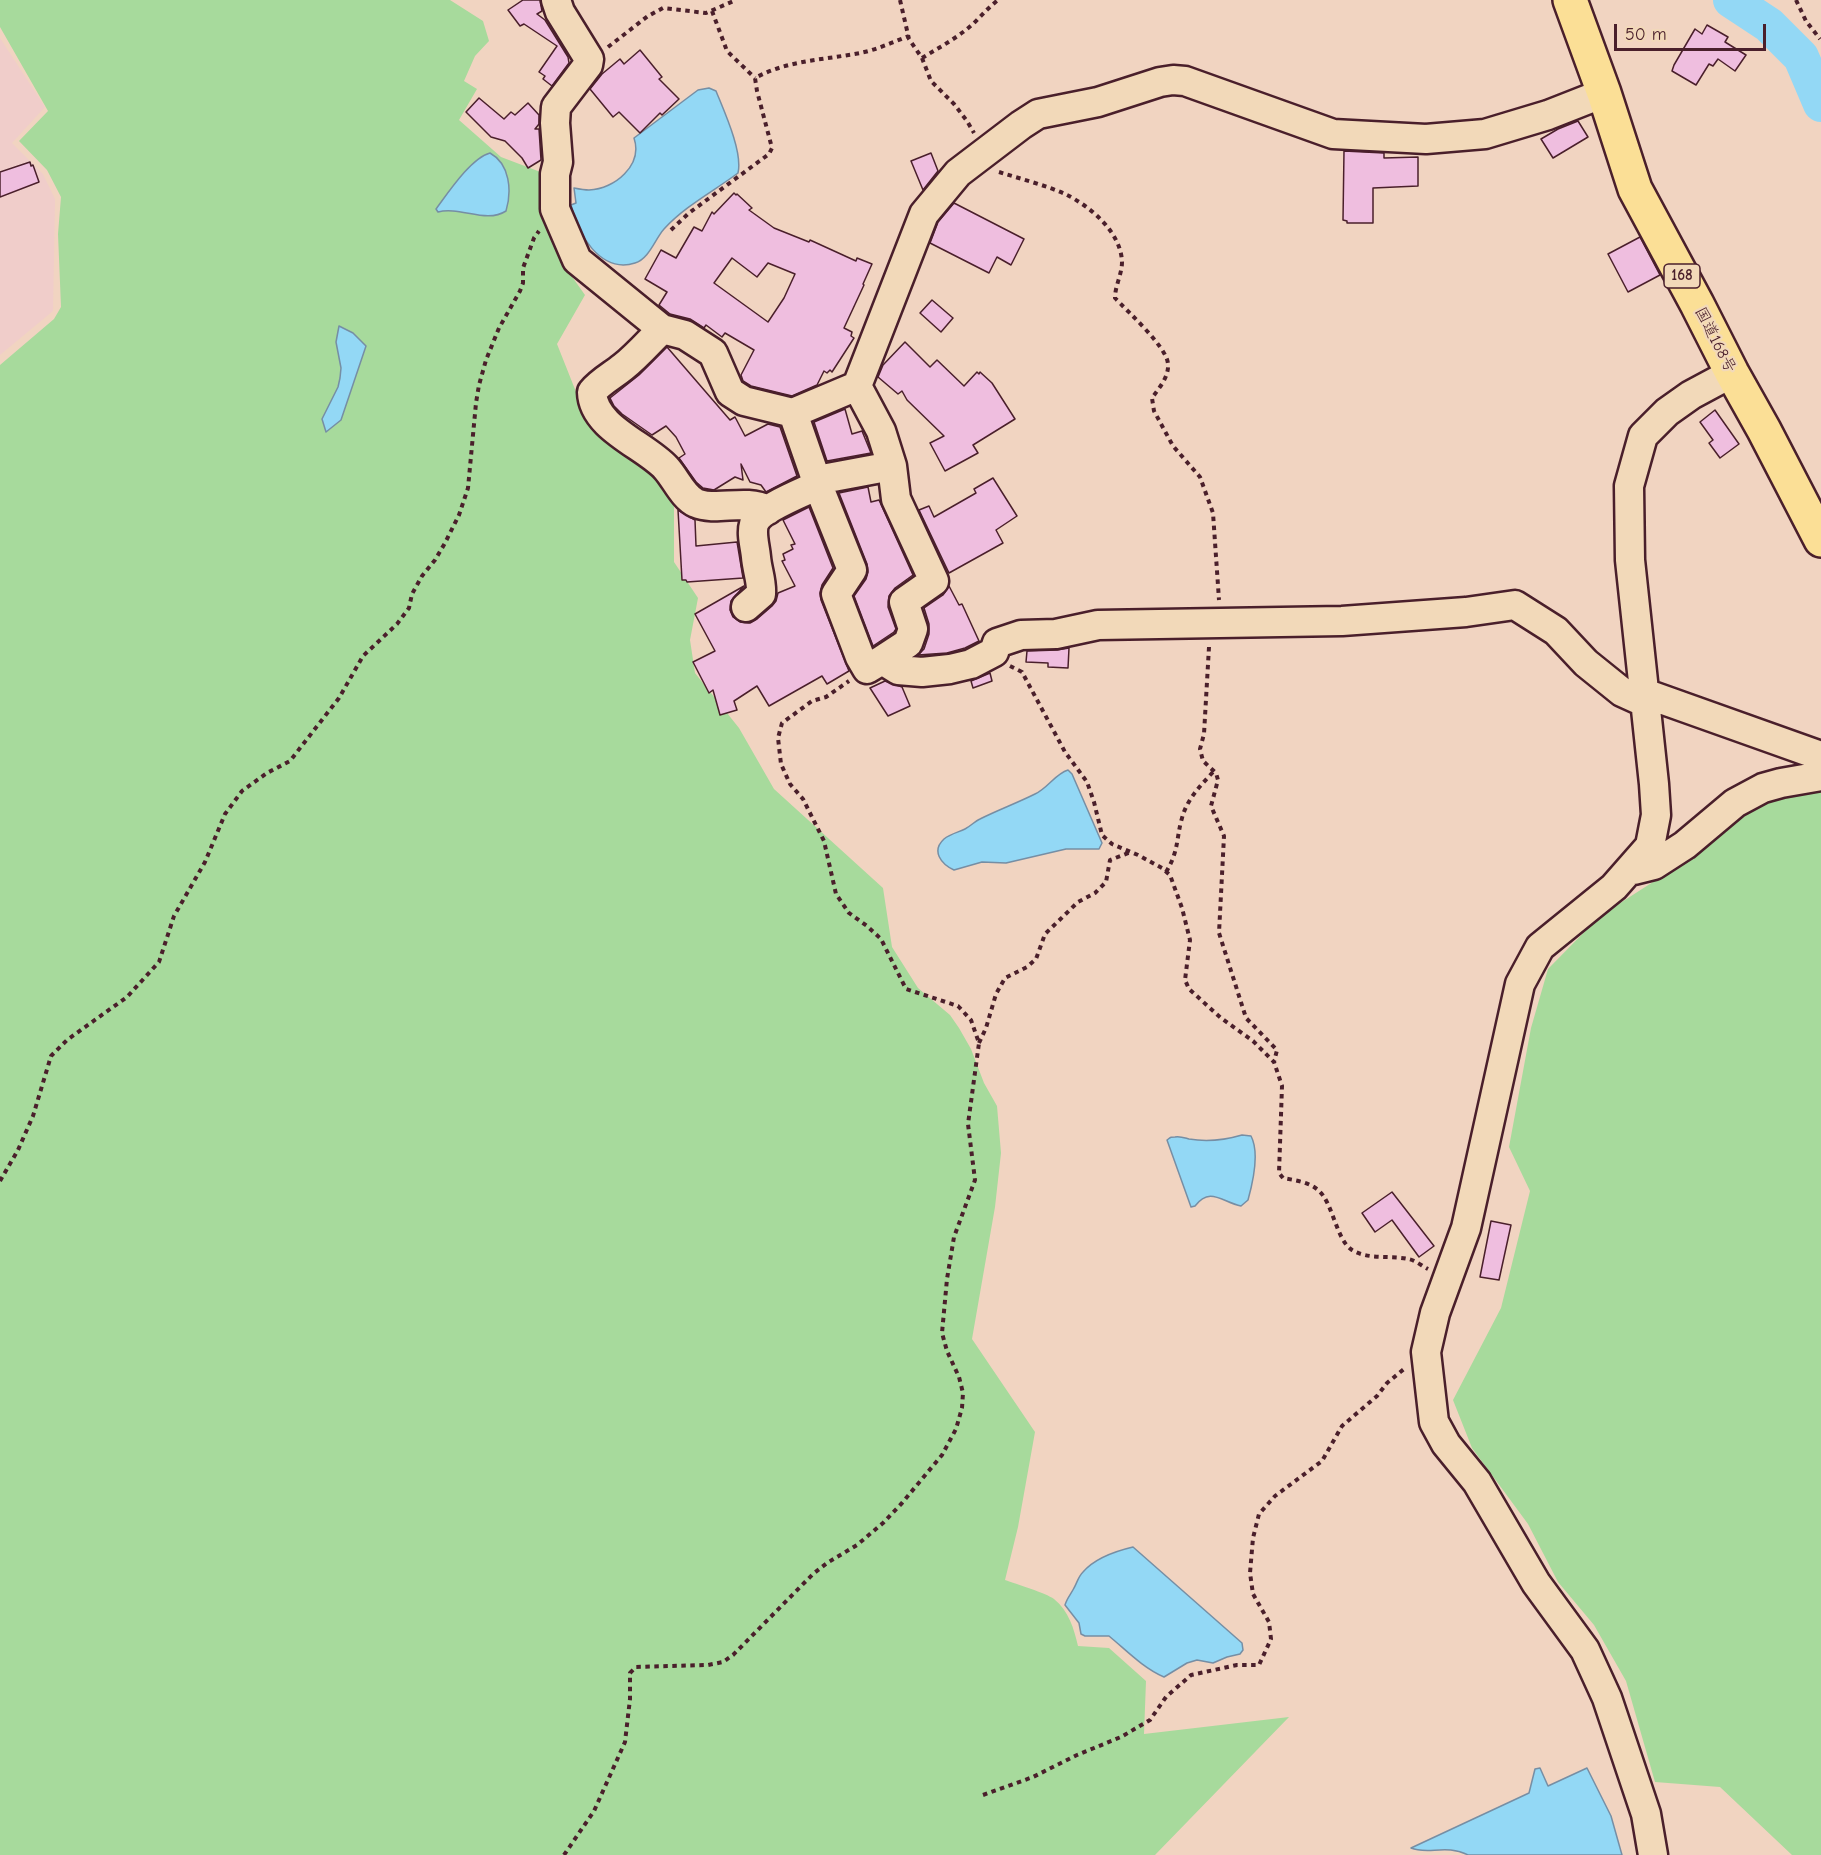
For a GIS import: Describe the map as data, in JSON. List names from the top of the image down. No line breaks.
{"streets":{"highway":["168","国道168号"]},"scale_bar":"50 m"}
